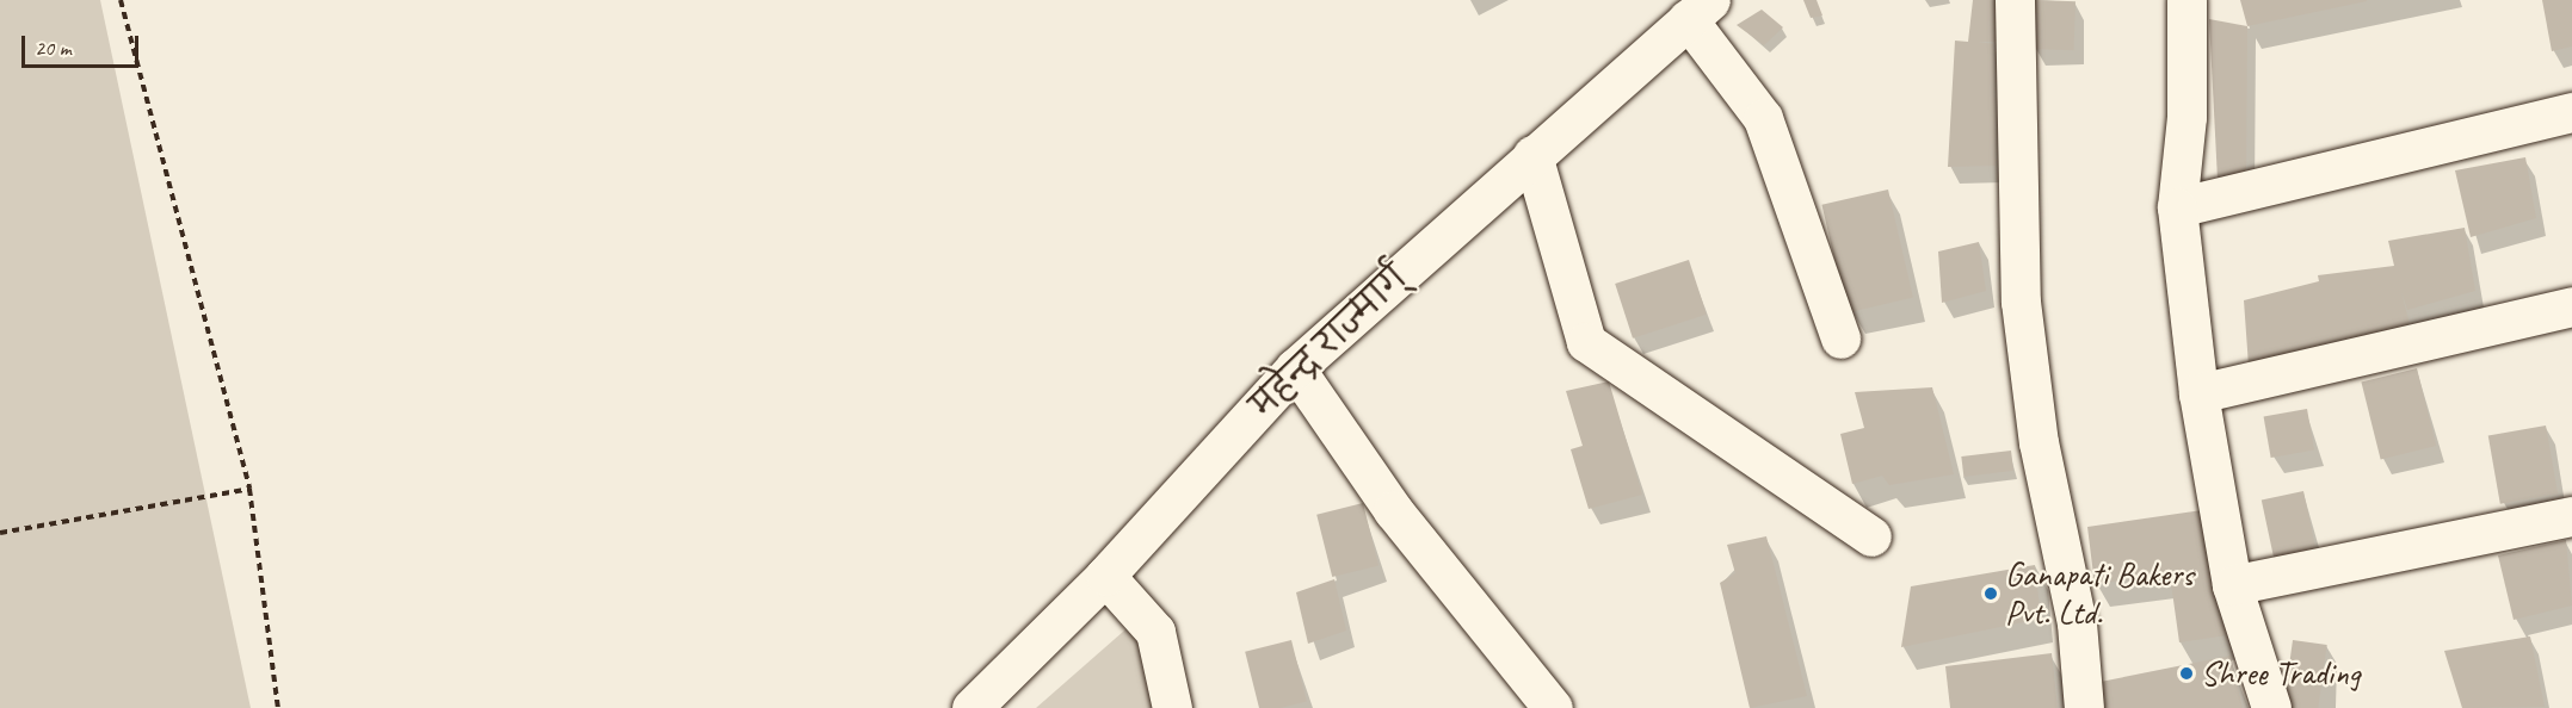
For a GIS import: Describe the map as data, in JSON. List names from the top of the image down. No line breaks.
{"streets":{"main road":["महेन्द्र राज्मार्ग्"]},"places":["Ganapati Bakers Pvt. Ltd.","Shree Trading"],"scale_bar":"20 m"}
